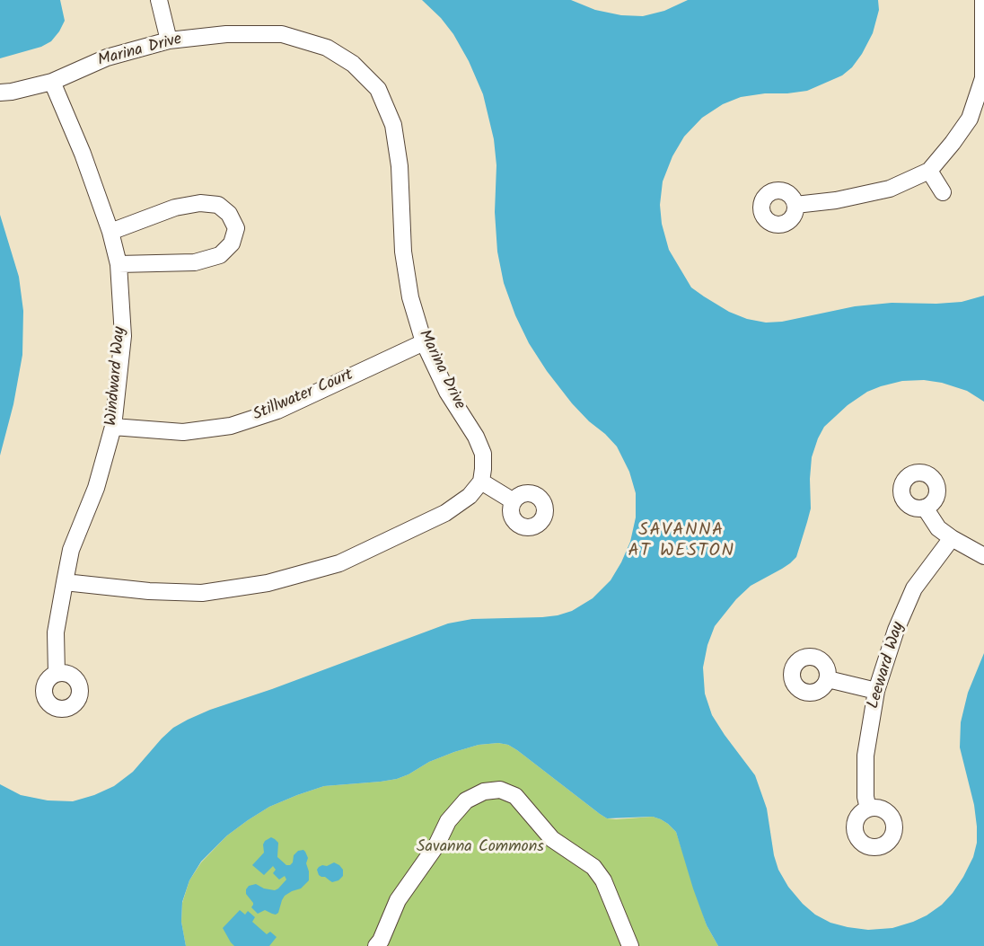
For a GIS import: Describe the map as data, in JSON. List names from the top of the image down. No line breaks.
{"streets":{"street":["Marina Drive","Windward Way","Stillwater Court","Leeward Way"]},"crossings":[["Marina Drive","Windward Way"],["Marina Drive","Stillwater Court"],["Windward Way","Stillwater Court"]],"districts":["SAVANNA AT WESTON"],"parks":["Savanna Commons"]}
